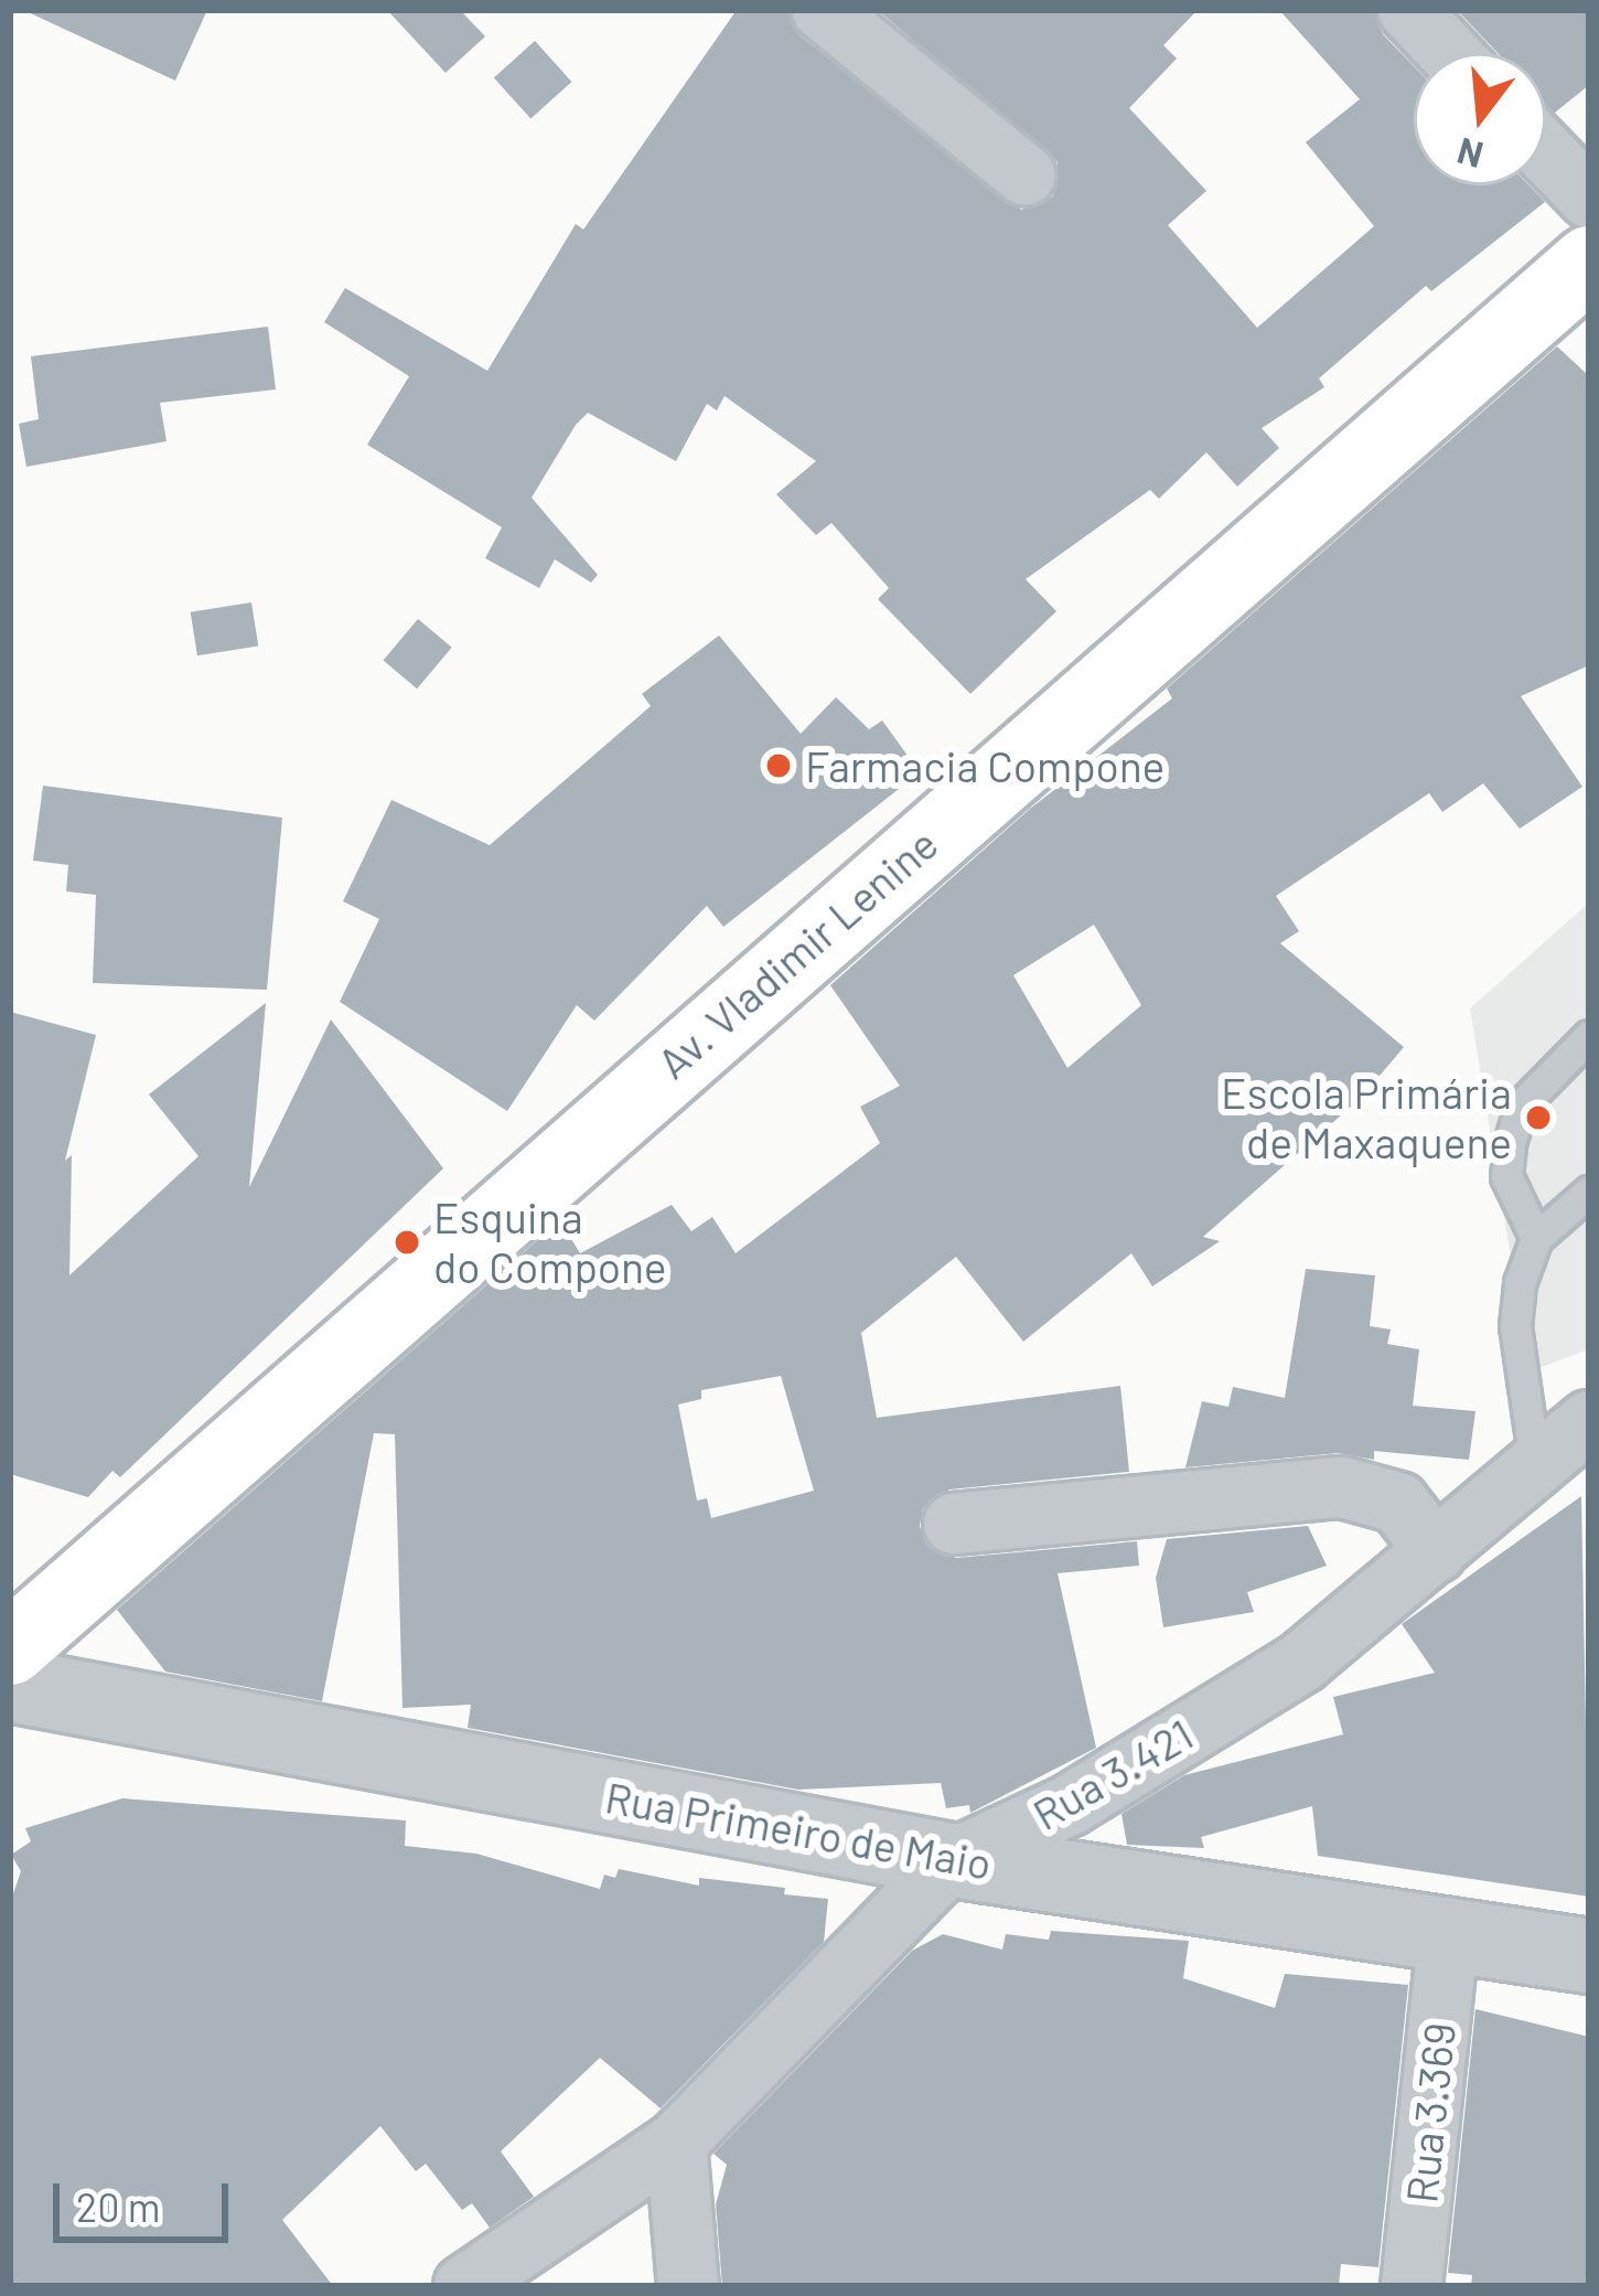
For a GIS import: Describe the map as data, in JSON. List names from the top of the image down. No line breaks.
{"streets":{"main road":["Av. Vladimir Lenine"],"street":["Rua 3.421","Rua Primeiro de Maio","Rua 3.369"]},"crossings":[["Rua 3.421","Rua Primeiro de Maio"],["Rua Primeiro de Maio","Rua 3.369"]],"places":["Farmacia Compone","Escola Primária de Maxaquene","Esquina do Compone"],"scale_bar":"20 m","north":"bottom"}
